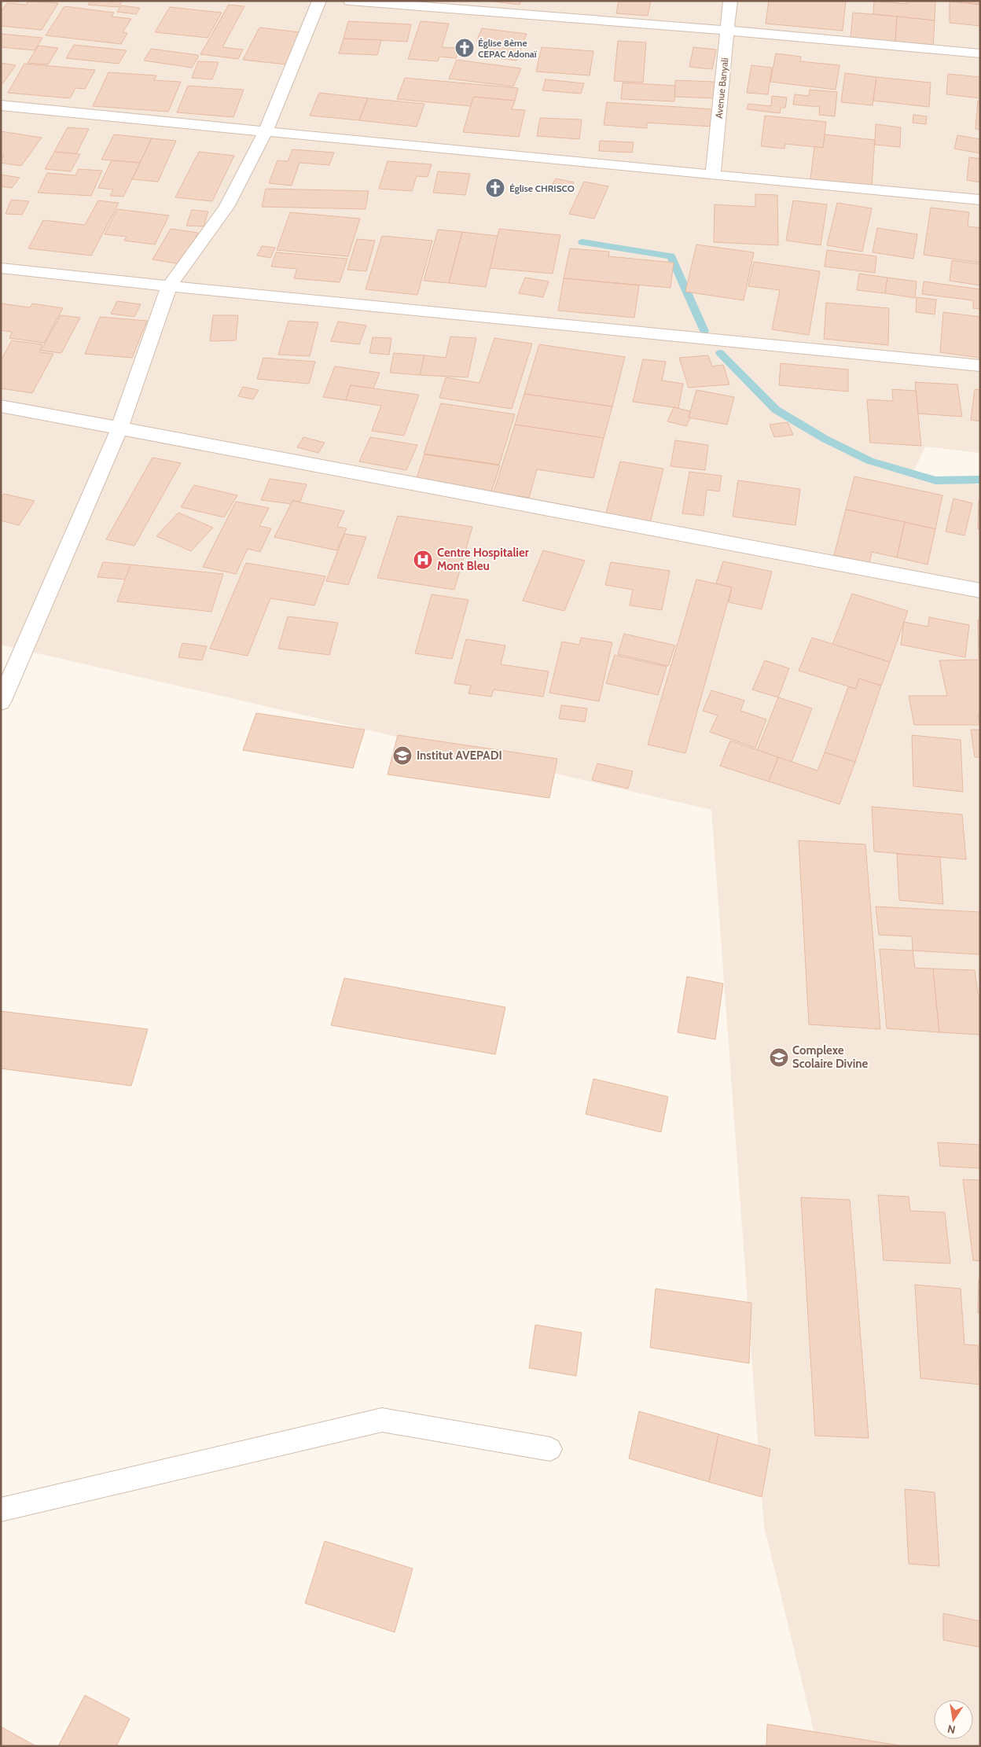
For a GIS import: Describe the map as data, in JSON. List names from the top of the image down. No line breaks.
{"streets":{"street":["Avenue Banyali"]},"places":{"church":["Église 8ème CEPAC Adonaï","Église CHRISCO"],"hospital":["Centre Hospitalier Mont Bleu"],"school or university":["Institut AVEPADI","Complexe Scolaire Divine"]},"north":"bottom"}
